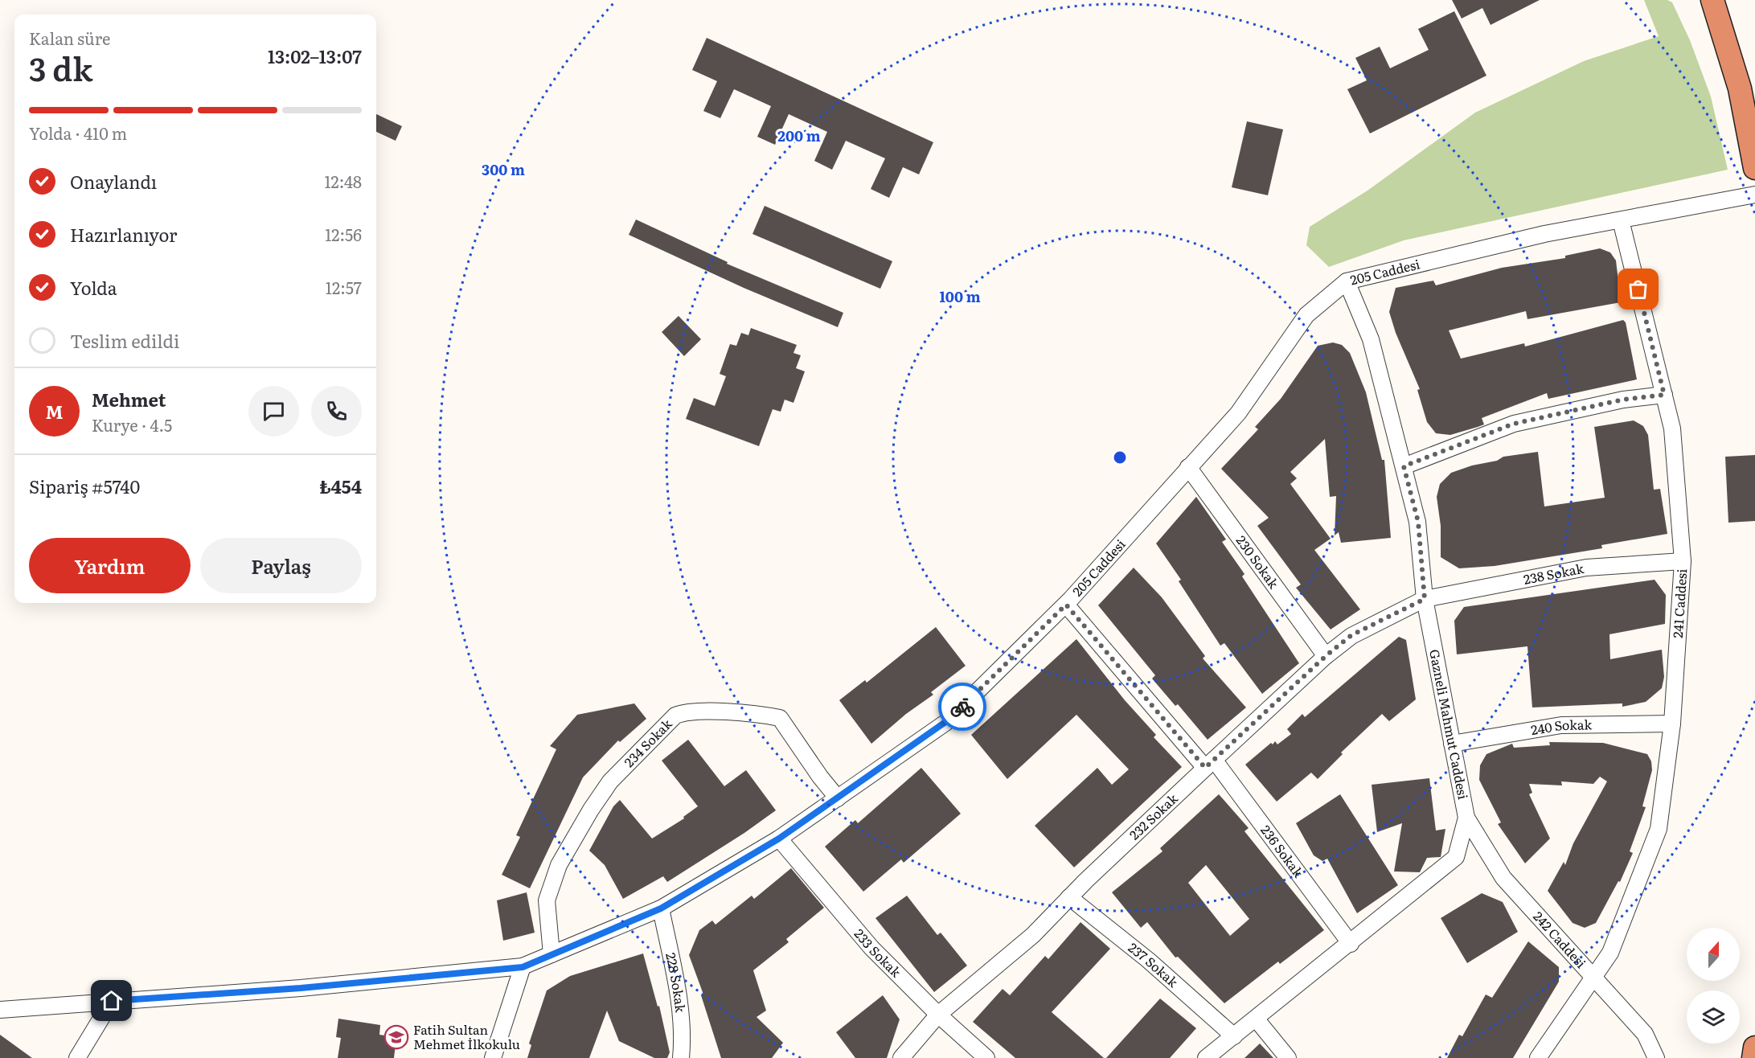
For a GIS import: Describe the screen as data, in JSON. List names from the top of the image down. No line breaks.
{"streets":{"street":["205 Caddesi","230 Sokak","238 Sokak","241 Caddesi","Gazneli Mahmut Caddesi","240 Sokak","234 Sokak","232 Sokak","236 Sokak","242 Caddesi","233 Sokak","237 Sokak","228 Sokak"]},"crossings":[["205 Caddesi","230 Sokak"],["205 Caddesi","241 Caddesi"],["205 Caddesi","Gazneli Mahmut Caddesi"],["205 Caddesi","234 Sokak"],["205 Caddesi","236 Sokak"],["205 Caddesi","233 Sokak"],["205 Caddesi","228 Sokak"],["230 Sokak","232 Sokak"],["238 Sokak","241 Caddesi"],["238 Sokak","Gazneli Mahmut Caddesi"],["238 Sokak","232 Sokak"],["241 Caddesi","240 Sokak"],["241 Caddesi","242 Caddesi"],["Gazneli Mahmut Caddesi","240 Sokak"],["Gazneli Mahmut Caddesi","232 Sokak"],["Gazneli Mahmut Caddesi","236 Sokak"],["Gazneli Mahmut Caddesi","242 Caddesi"],["Gazneli Mahmut Caddesi","237 Sokak"],["232 Sokak","236 Sokak"],["232 Sokak","233 Sokak"],["232 Sokak","237 Sokak"]],"places":{"school or university":["Fatih Sultan Mehmet İlkokulu"]},"north":"top","page":{"heading":["3 dk","Kalan süre","13:02–13:07"],"panel":["Mehmet","Kurye · 4.5","Sipariş #5740","₺454"],"bar":"Yolda · 410 m","list":[["Onaylandı","12:48"],["Hazırlanıyor","12:56"],["Yolda","12:57"],"Teslim edildi"],"round":"M","buttons":["Yardım","Paylaş"]},"rings":["200 m","300 m","100 m"]}
